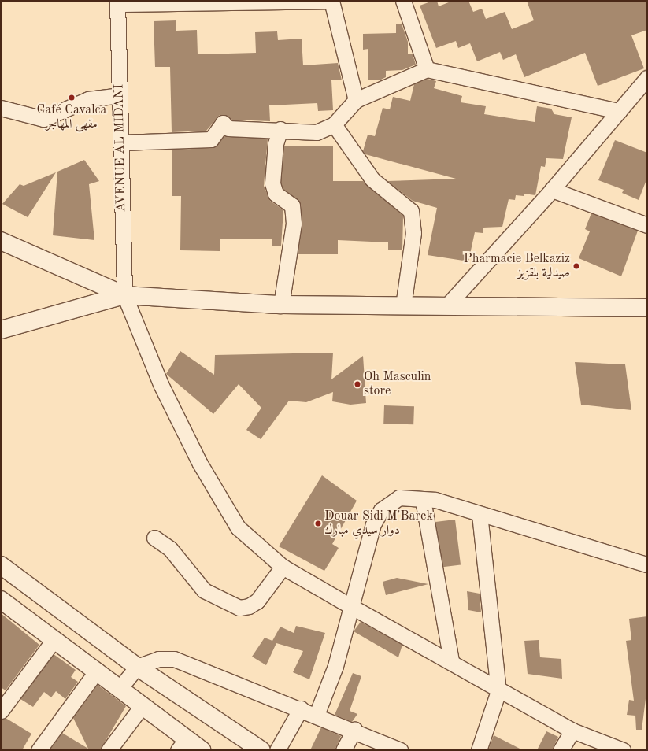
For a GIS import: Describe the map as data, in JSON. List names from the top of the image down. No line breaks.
{"streets":{"street":["AVENUE AL MIDANI"]},"places":["Café Cavalca مقهى المهاجر","Pharmacie Belkaziz صيدلية بلقزيز","Oh Masculin store","Douar Sidi M'Barek دوار سيدي مبارك"]}
